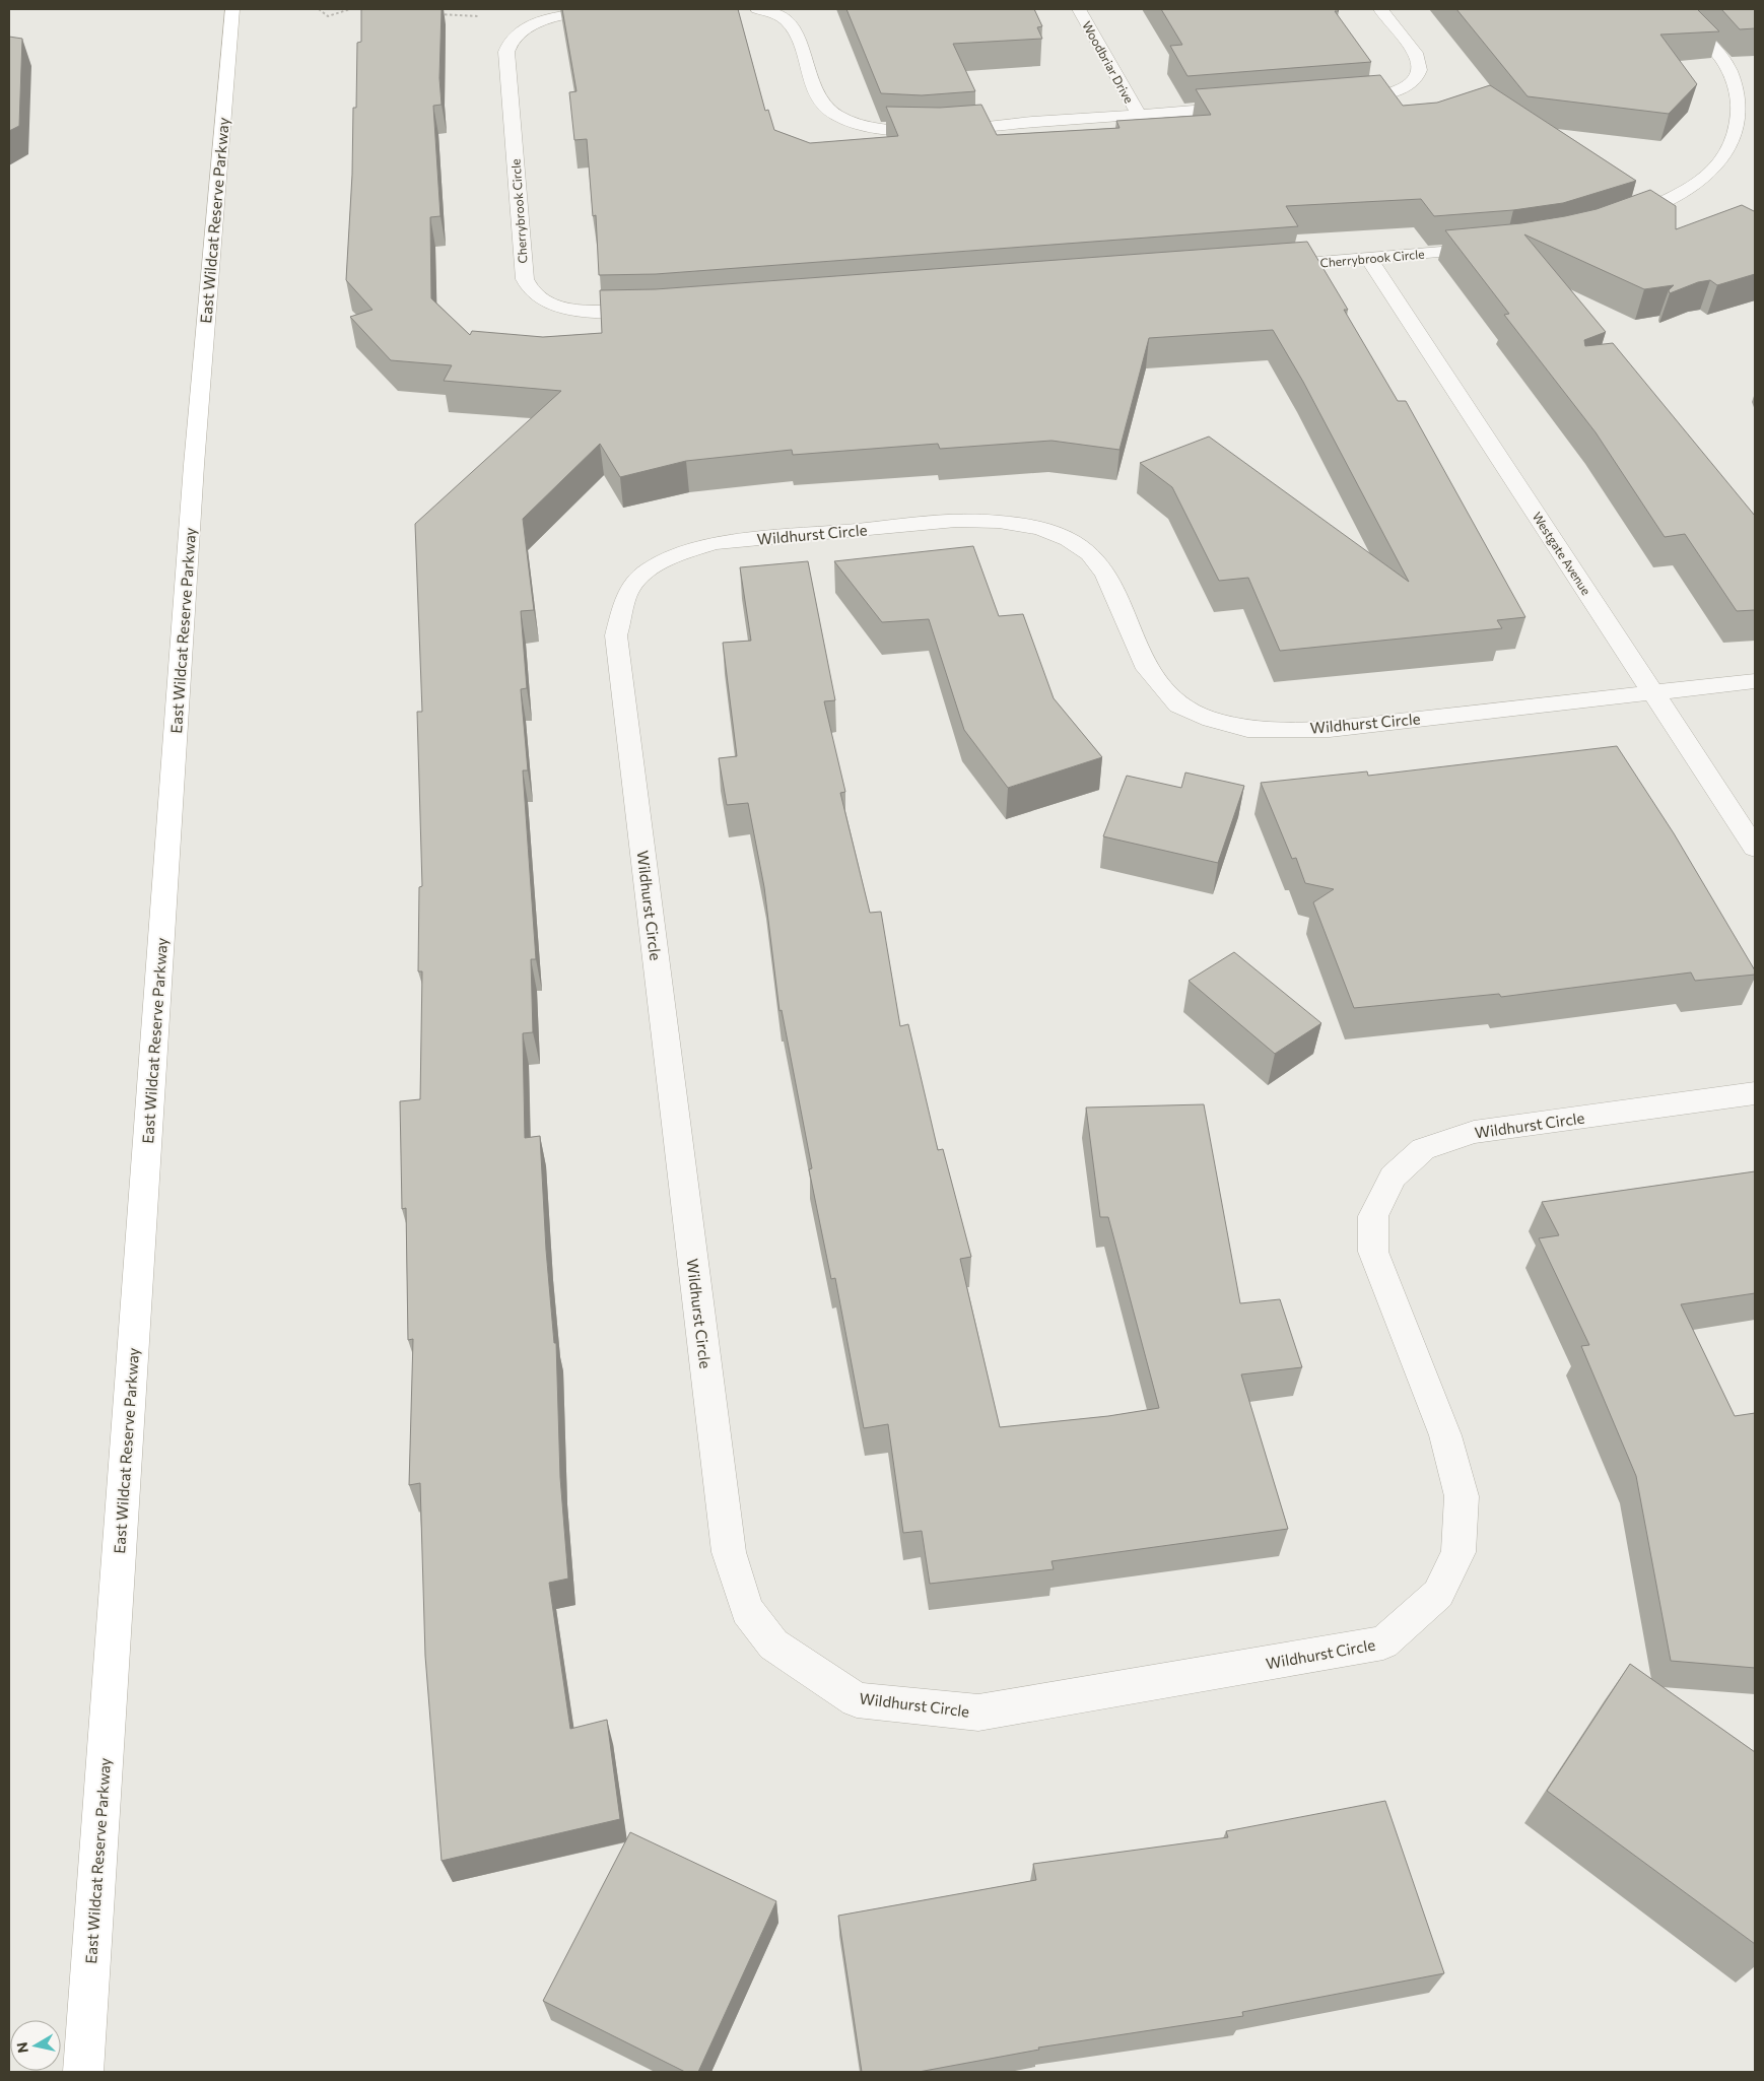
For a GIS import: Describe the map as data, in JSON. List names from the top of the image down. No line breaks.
{"streets":{"main road":["East Wildcat Reserve Parkway"],"street":["Woodbriar Drive","Cherrybrook Circle","Wildhurst Circle","Westgate Avenue"]},"crossings":[["Cherrybrook Circle","Westgate Avenue"],["Wildhurst Circle","Westgate Avenue"]],"north":"left"}
